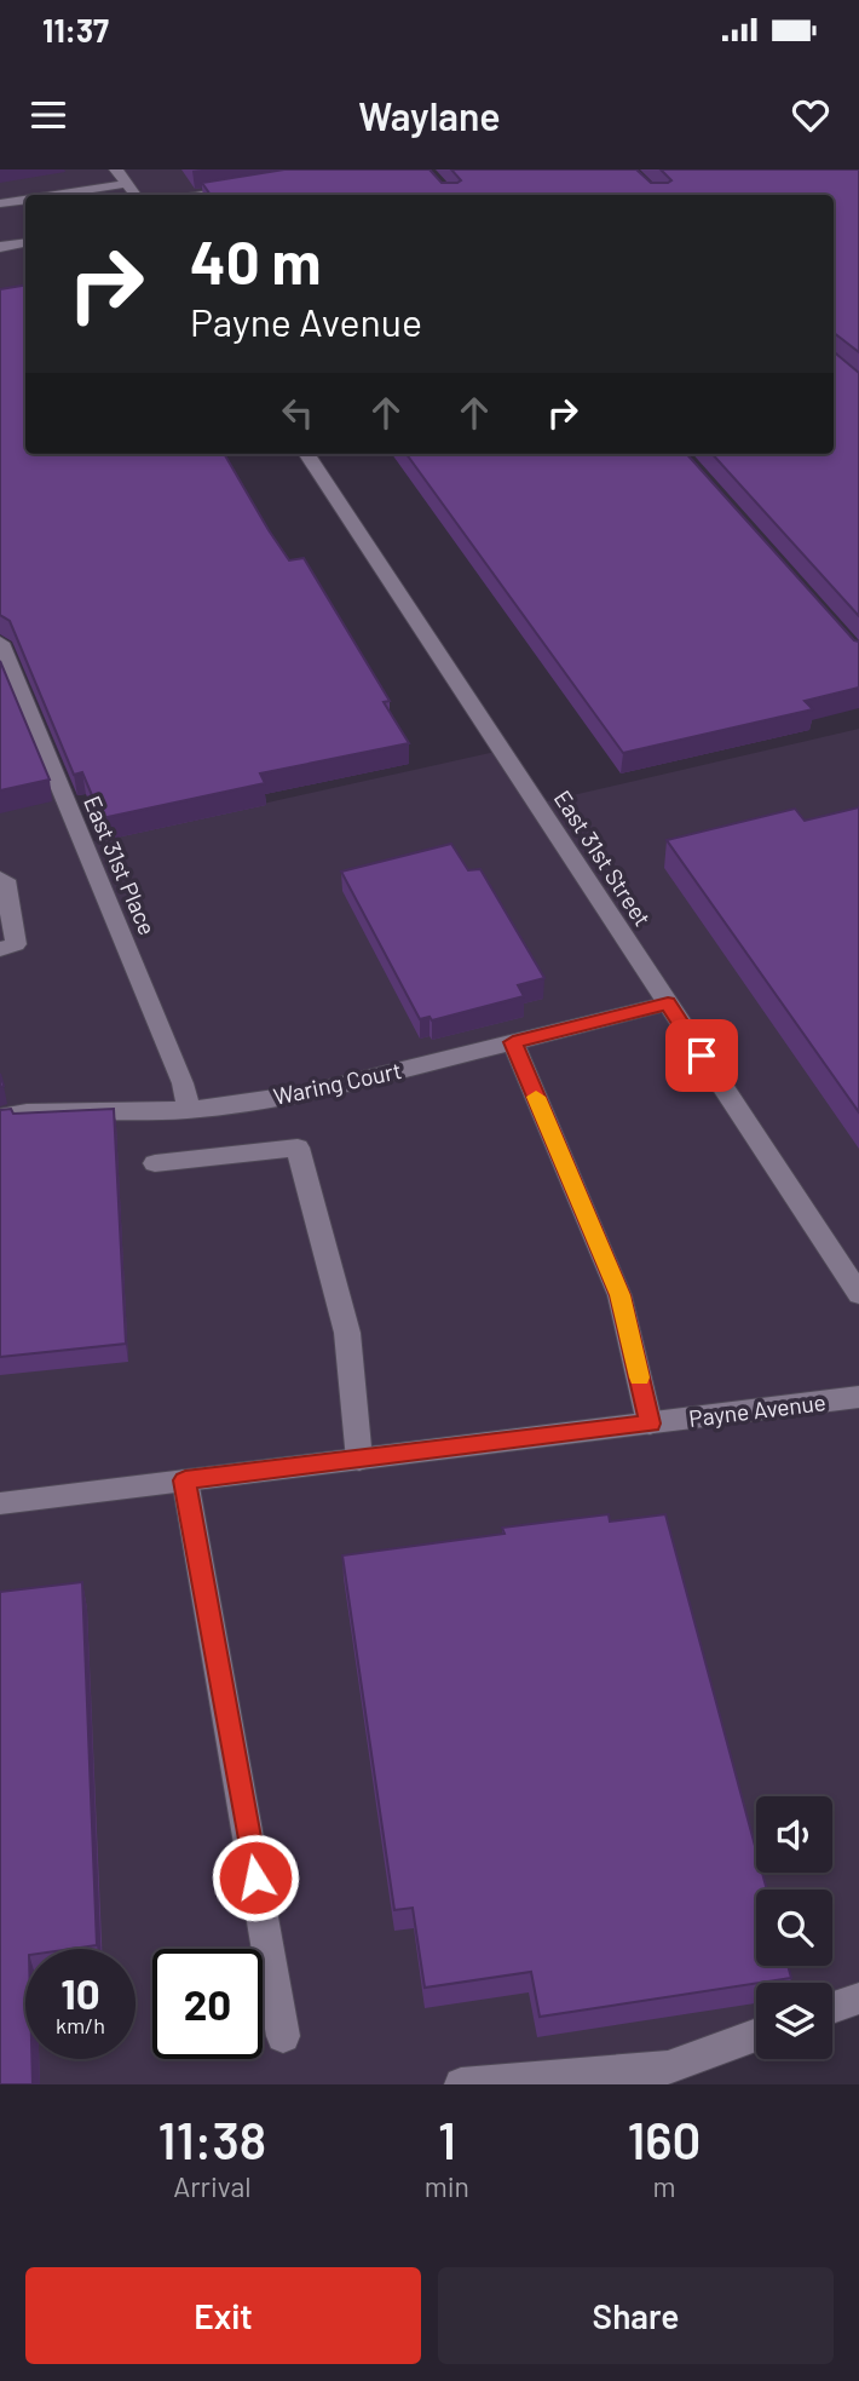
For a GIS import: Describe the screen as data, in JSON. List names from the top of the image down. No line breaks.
{"streets":{"street":["East 31st Street","East 31st Place","Waring Court","Payne Avenue"]},"crossings":[["East 31st Street","Waring Court"],["East 31st Place","Waring Court"]],"page":{"status":"11:37","header":"Waylane","turn":["40 m","Payne Avenue"],"speed":"10 km/h","limit":"20","eta":["11:38","Arrival","1","min","160","m"],"buttons":["Exit","Share"]}}
